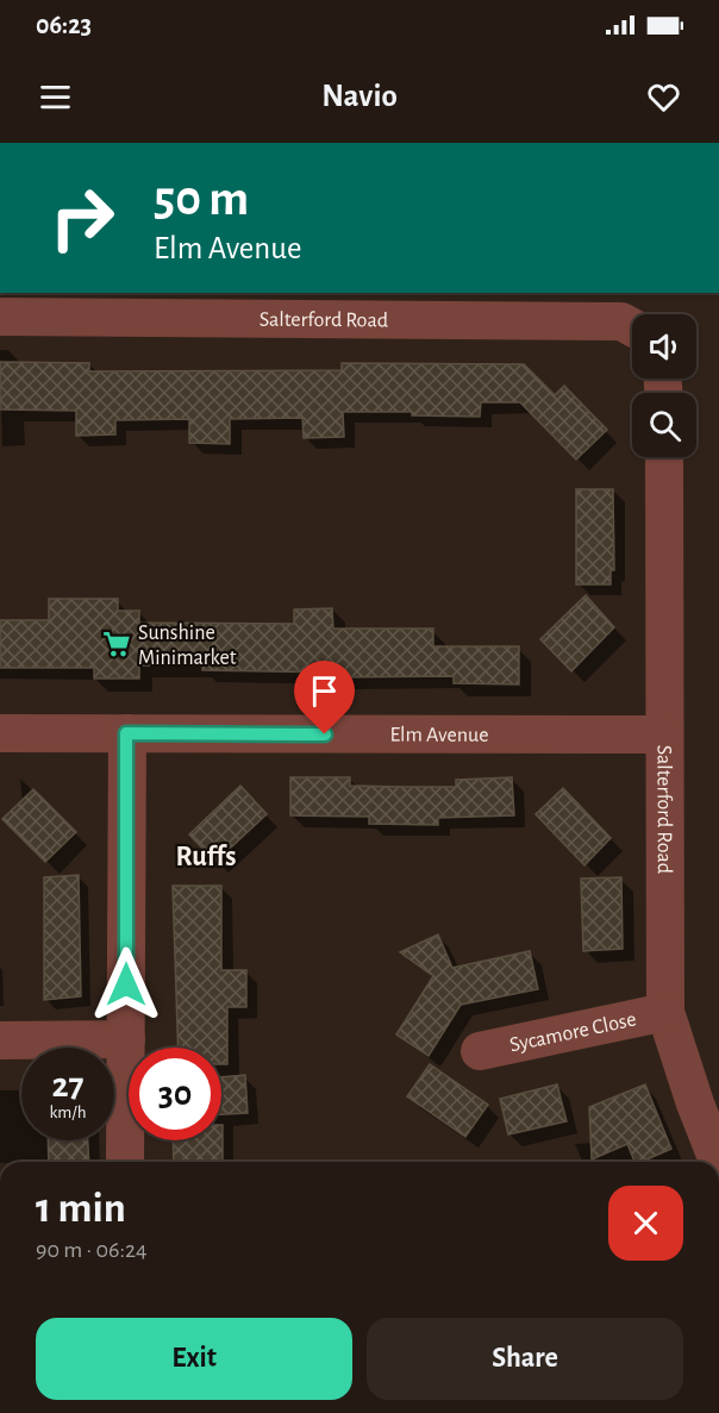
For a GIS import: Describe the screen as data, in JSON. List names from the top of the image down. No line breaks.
{"streets":{"street":["Salterford Road","Elm Avenue","Sycamore Close"]},"crossings":[["Salterford Road","Elm Avenue"],["Salterford Road","Sycamore Close"]],"districts":["Ruffs"],"places":{"supermarket":["Sunshine Minimarket"]},"page":{"status":"06:23","header":"Navio","turn":["50 m","Elm Avenue"],"speed":"27 km/h","limit":"30","heading":["1 min","90 m · 06:24"],"buttons":["Exit","Share"]}}
